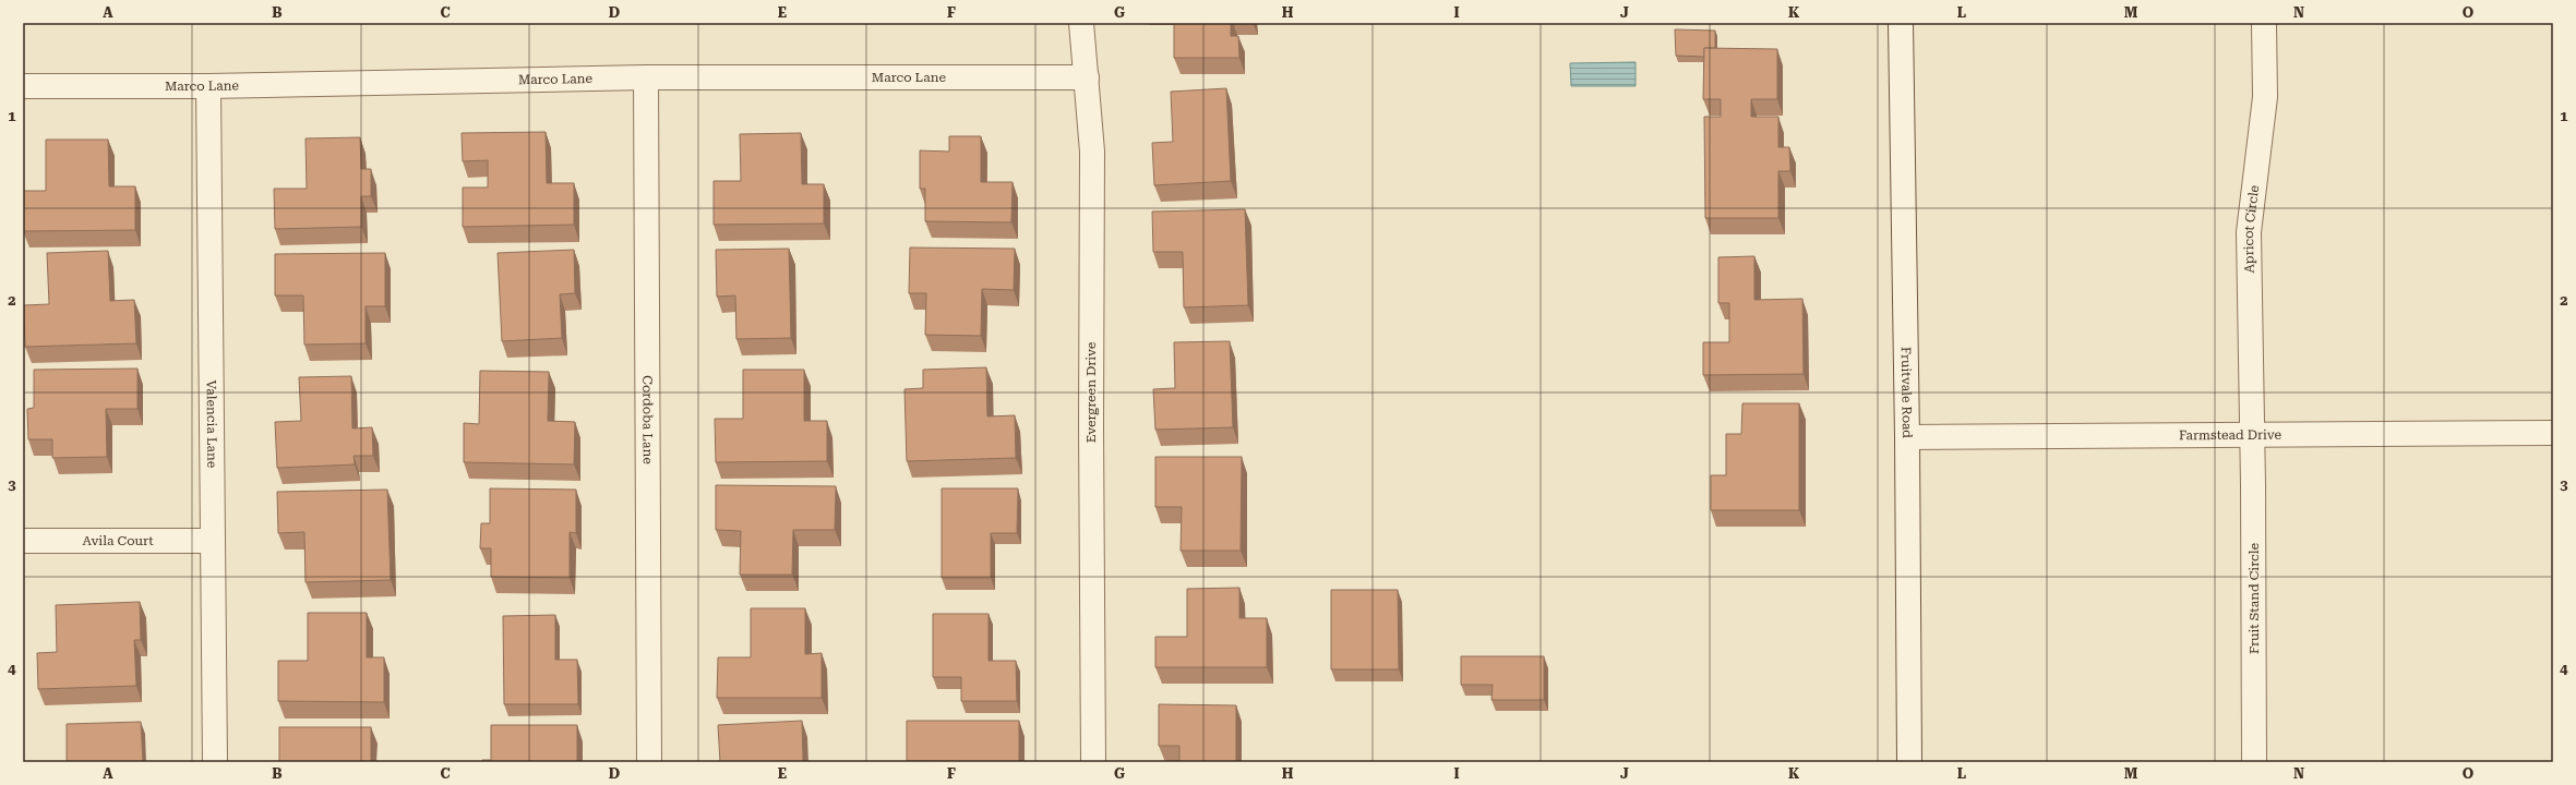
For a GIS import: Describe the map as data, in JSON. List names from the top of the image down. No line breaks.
{"streets":{"street":["Marco Lane","Apricot Circle","Evergreen Drive","Fruitvale Road","Cordoba Lane","Valencia Lane","Farmstead Drive","Avila Court","Fruit Stand Circle"]},"crossings":[["Marco Lane","Evergreen Drive"],["Marco Lane","Cordoba Lane"],["Marco Lane","Valencia Lane"],["Apricot Circle","Farmstead Drive"],["Apricot Circle","Fruit Stand Circle"],["Fruitvale Road","Farmstead Drive"],["Valencia Lane","Avila Court"],["Farmstead Drive","Fruit Stand Circle"]],"grid":{"columns":["A","B","C","D","E","F","G","H","I","J","K","L","M","N","O"],"rows":["1","2","3","4"]}}
